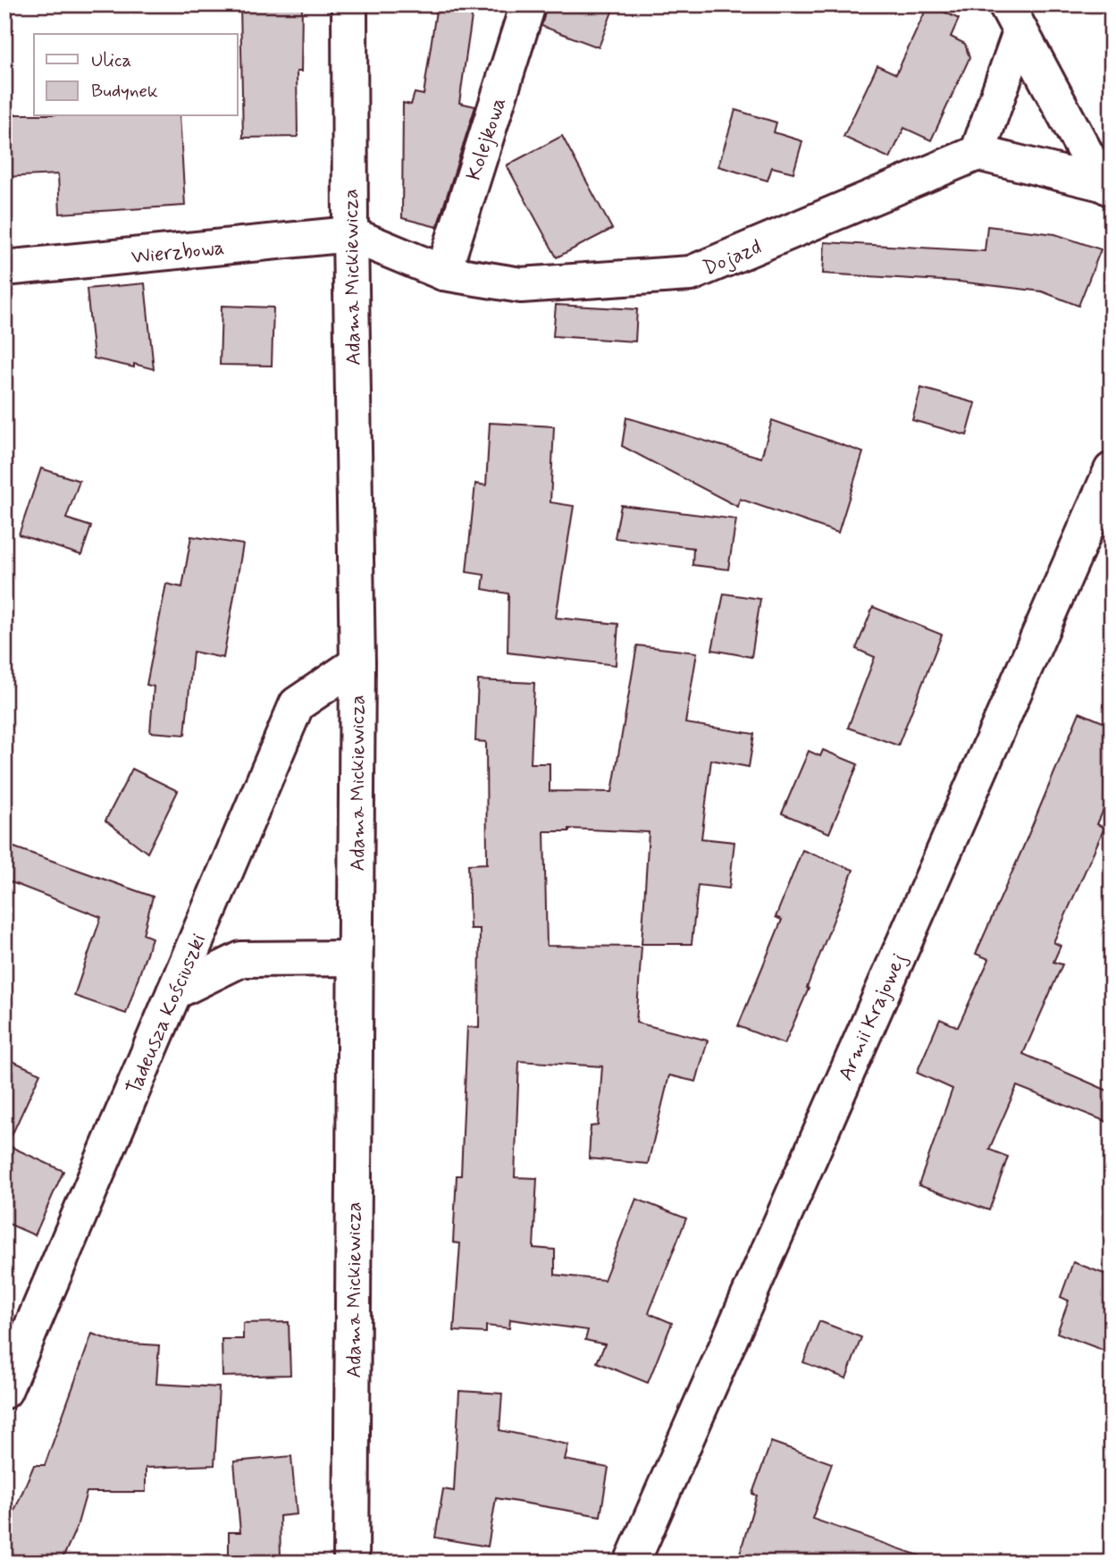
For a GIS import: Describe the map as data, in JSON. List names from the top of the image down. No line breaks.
{"streets":{"street":["Kolejkowa","Wierzbowa","Dojazd","Adama Mickiewicza","Tadeusza Kościuszki","Armii Krajowej"]},"crossings":[["Kolejkowa","Dojazd"],["Wierzbowa","Dojazd"],["Wierzbowa","Adama Mickiewicza"],["Dojazd","Adama Mickiewicza"],["Adama Mickiewicza","Tadeusza Kościuszki"]],"legend":["Ulica","Budynek"]}
